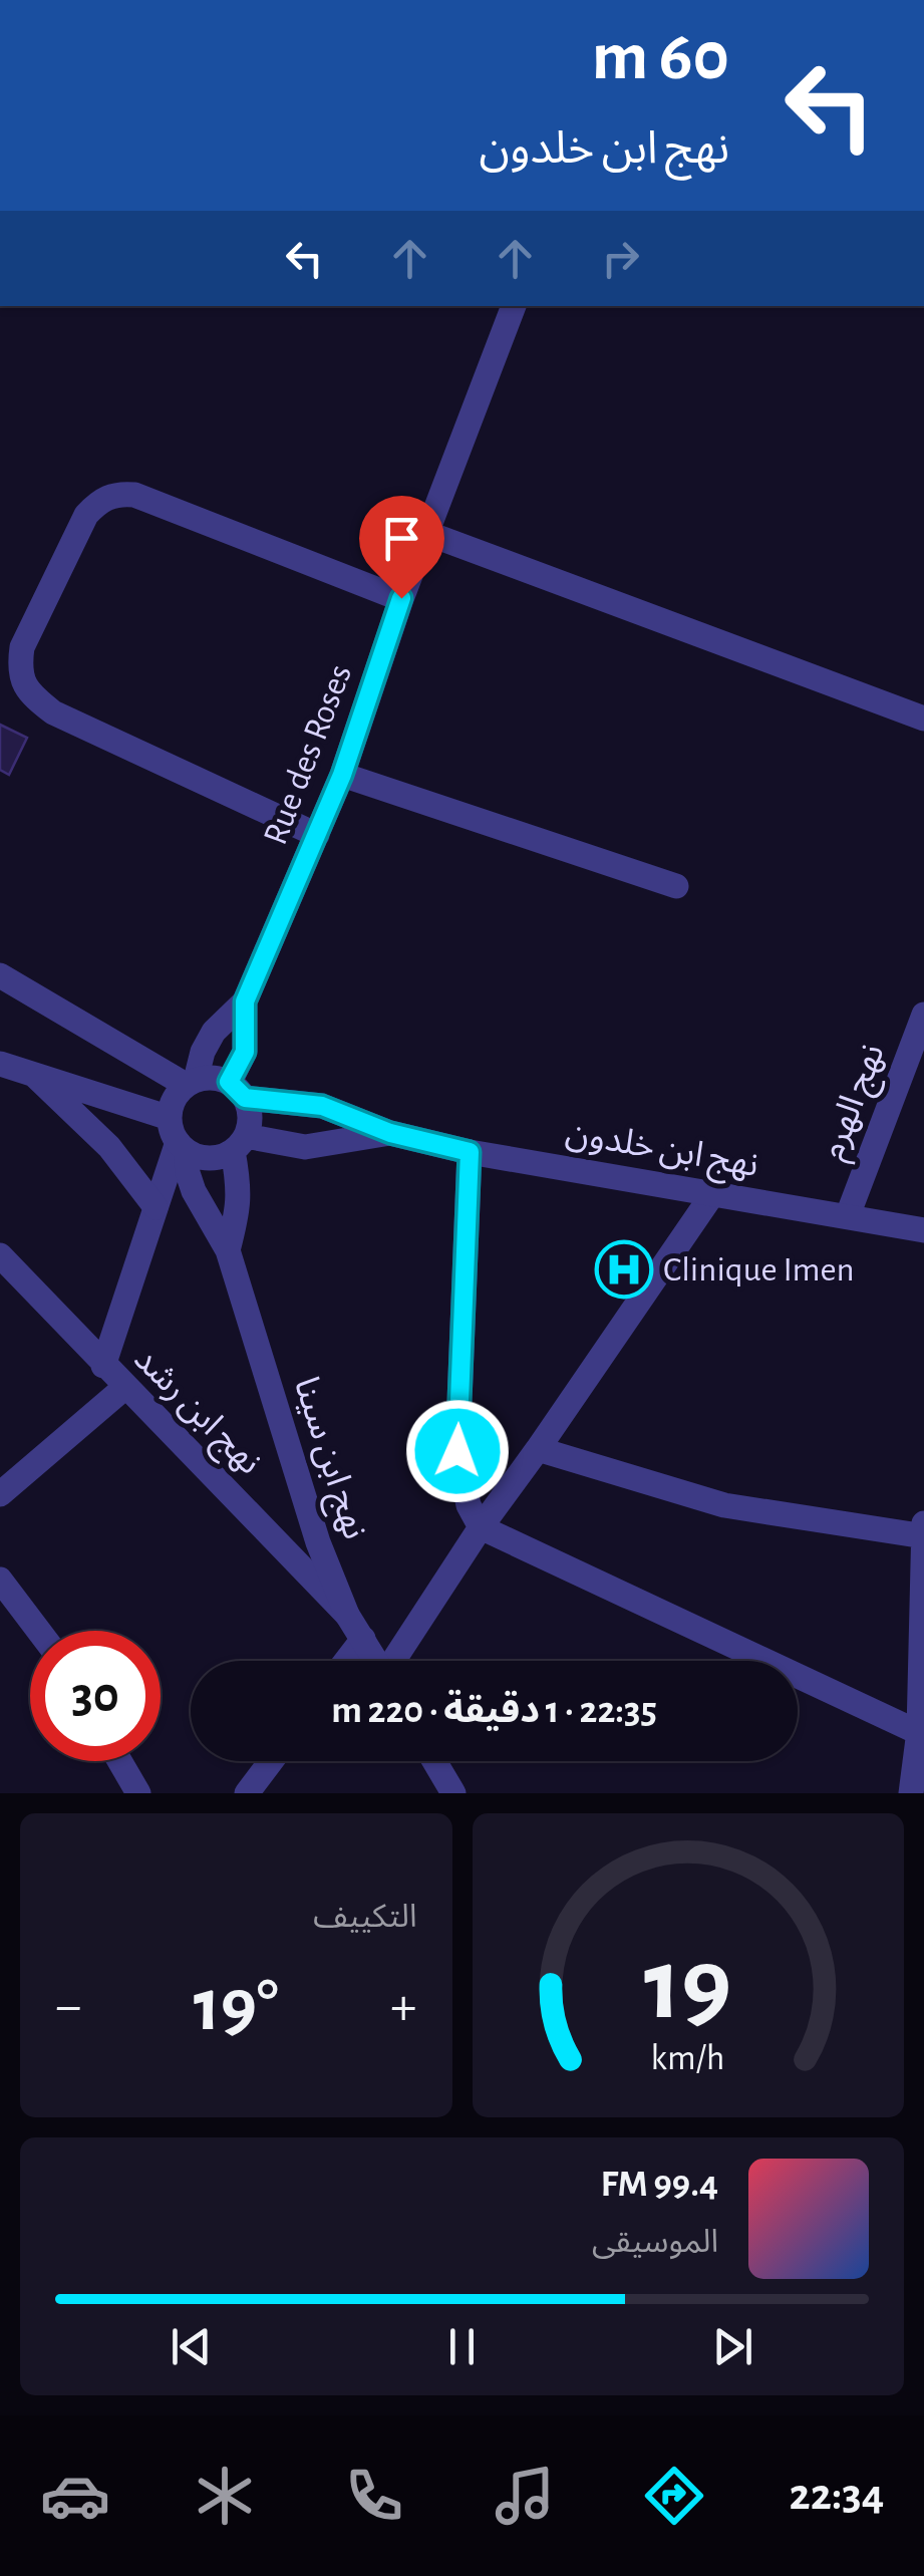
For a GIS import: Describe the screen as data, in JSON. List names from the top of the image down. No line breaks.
{"streets":{"street":["Rue des Roses","نهج الهرم","نهج ابن خلدون","نهج ابن رشد","نهج ابن سينا"]},"crossings":[["Rue des Roses","نهج ابن خلدون"],["Rue des Roses","نهج ابن سينا"],["نهج الهرم","نهج ابن خلدون"],["نهج ابن خلدون","نهج ابن سينا"],["نهج ابن رشد","نهج ابن سينا"]],"places":{"hospital":["Clinique Imen"]},"page":{"turn":["60 m","نهج ابن خلدون"],"limit":"30","trip":"22:35 · 1 دقيقة · 220 m","tile":"التكييف","heat":["−","19°","+"],"song":["99.4 FM","الموسيقى"],"tabs":"22:34","gauge":["19","km/h"]}}
